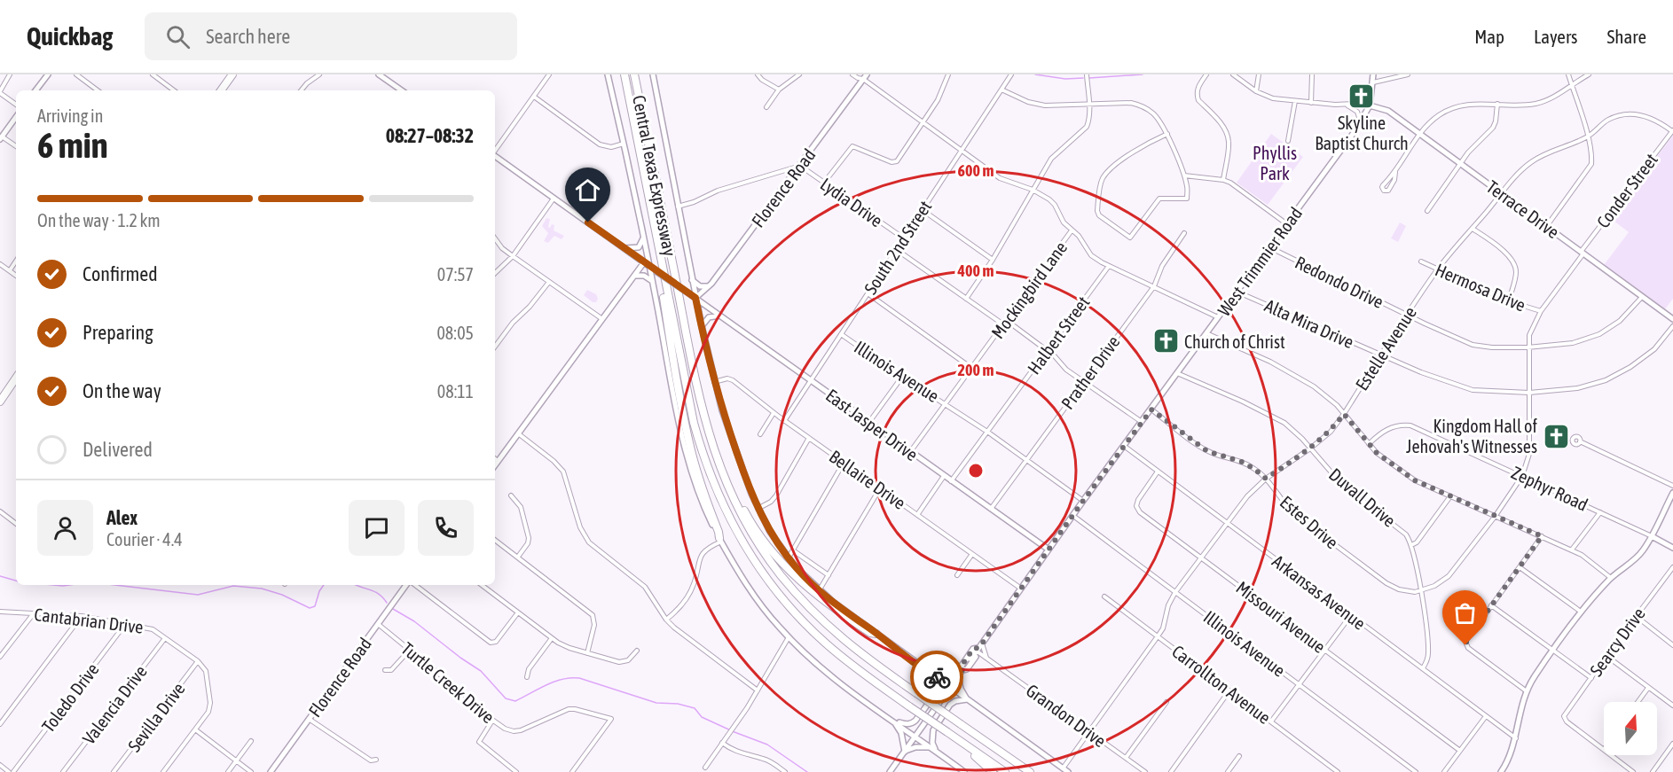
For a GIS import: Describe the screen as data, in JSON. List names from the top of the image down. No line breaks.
{"streets":{"highway":["Central Texas Expressway"],"street":["Florence Road","Conder Street","Lydia Drive","Terrace Drive","South 2nd Street","West Trimmier Road","Redondo Drive","Hermosa Drive","Mockingbird Lane","Alta Mira Drive","Halbert Street","Estelle Avenue","Illinois Avenue","Prather Drive","East Jasper Drive","Bellaire Drive","Zephyr Road","Duvall Drive","Estes Drive","Arkansas Avenue","Missouri Avenue","Cantabrian Drive","Searcy Drive","Turtle Creek Drive","Carrollton Avenue","Toledo Drive","Valencia Drive","Grandon Drive","Sevilla Drive"]},"crossings":[["Florence Road","Lydia Drive"],["Florence Road","East Jasper Drive"],["Florence Road","Turtle Creek Drive"],["Conder Street","Terrace Drive"],["Conder Street","Redondo Drive"],["Conder Street","Hermosa Drive"],["Conder Street","Alta Mira Drive"],["Conder Street","Estelle Avenue"],["Conder Street","Zephyr Road"],["Conder Street","Duvall Drive"],["Conder Street","Estes Drive"],["Lydia Drive","South 2nd Street"],["Terrace Drive","West Trimmier Road"],["Terrace Drive","Redondo Drive"],["Terrace Drive","Estelle Avenue"],["South 2nd Street","Illinois Avenue"],["South 2nd Street","East Jasper Drive"],["South 2nd Street","Bellaire Drive"],["West Trimmier Road","Redondo Drive"],["West Trimmier Road","Alta Mira Drive"],["West Trimmier Road","Illinois Avenue"],["West Trimmier Road","East Jasper Drive"],["West Trimmier Road","Bellaire Drive"],["West Trimmier Road","Duvall Drive"],["West Trimmier Road","Estes Drive"],["West Trimmier Road","Arkansas Avenue"],["West Trimmier Road","Grandon Drive"],["Redondo Drive","Estelle Avenue"],["Hermosa Drive","Estelle Avenue"],["Mockingbird Lane","Illinois Avenue"],["Mockingbird Lane","East Jasper Drive"],["Alta Mira Drive","Estelle Avenue"],["Halbert Street","Illinois Avenue"],["Halbert Street","East Jasper Drive"],["Estelle Avenue","Illinois Avenue"],["Estelle Avenue","Duvall Drive"],["Estelle Avenue","Estes Drive"],["Estelle Avenue","Arkansas Avenue"],["Estelle Avenue","Missouri Avenue"],["Estelle Avenue","Carrollton Avenue"],["Estelle Avenue","Grandon Drive"],["Illinois Avenue","Prather Drive"],["Prather Drive","East Jasper Drive"],["Duvall Drive","Estes Drive"],["Duvall Drive","Arkansas Avenue"],["Arkansas Avenue","Missouri Avenue"],["Cantabrian Drive","Toledo Drive"],["Cantabrian Drive","Valencia Drive"],["Cantabrian Drive","Sevilla Drive"]],"parks":["Phyllis Park"],"places":{"church":["Skyline Baptist Church","Church of Christ","Kingdom Hall of Jehovah's Witnesses"]},"north":"top","page":{"header":"Quickbag","search":"Search here","nav":["Map","Layers","Share"],"heading":["6 min","Arriving in","08:27–08:32"],"panel":["Alex","Courier · 4.4"],"bar":"On the way · 1.2 km","list":[["Confirmed","07:57"],["Preparing","08:05"],["On the way","08:11"],"Delivered"]},"rings":["600 m","400 m","200 m"]}
